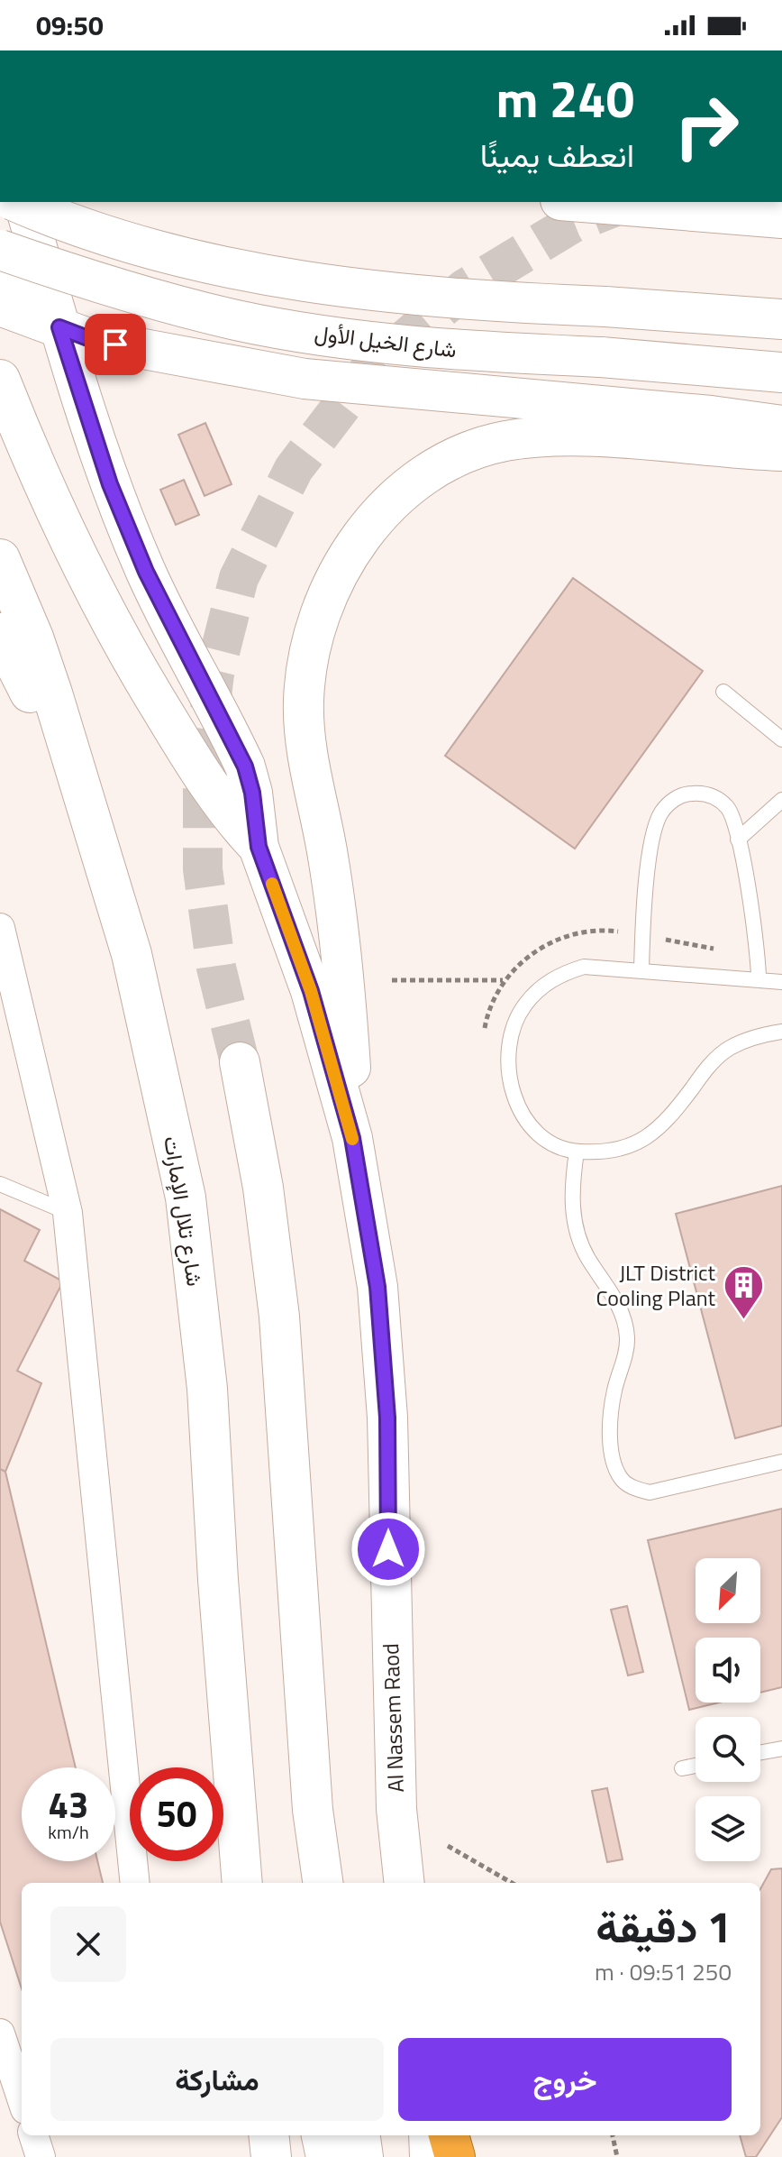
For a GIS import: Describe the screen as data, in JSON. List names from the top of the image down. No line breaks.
{"streets":{"main road":["شارع الخيل الأول","شارع تلال الإمارات","Al Nassem Raod"]},"places":{"building":["JLT District Cooling Plant"]},"north":"bottom left","page":{"status":"09:50","turn":["240 m","انعطف يمينًا"],"speed":"43 km/h","limit":"50","heading":["1 دقيقة","250 m · 09:51"],"buttons":["خروج","مشاركة"]}}
